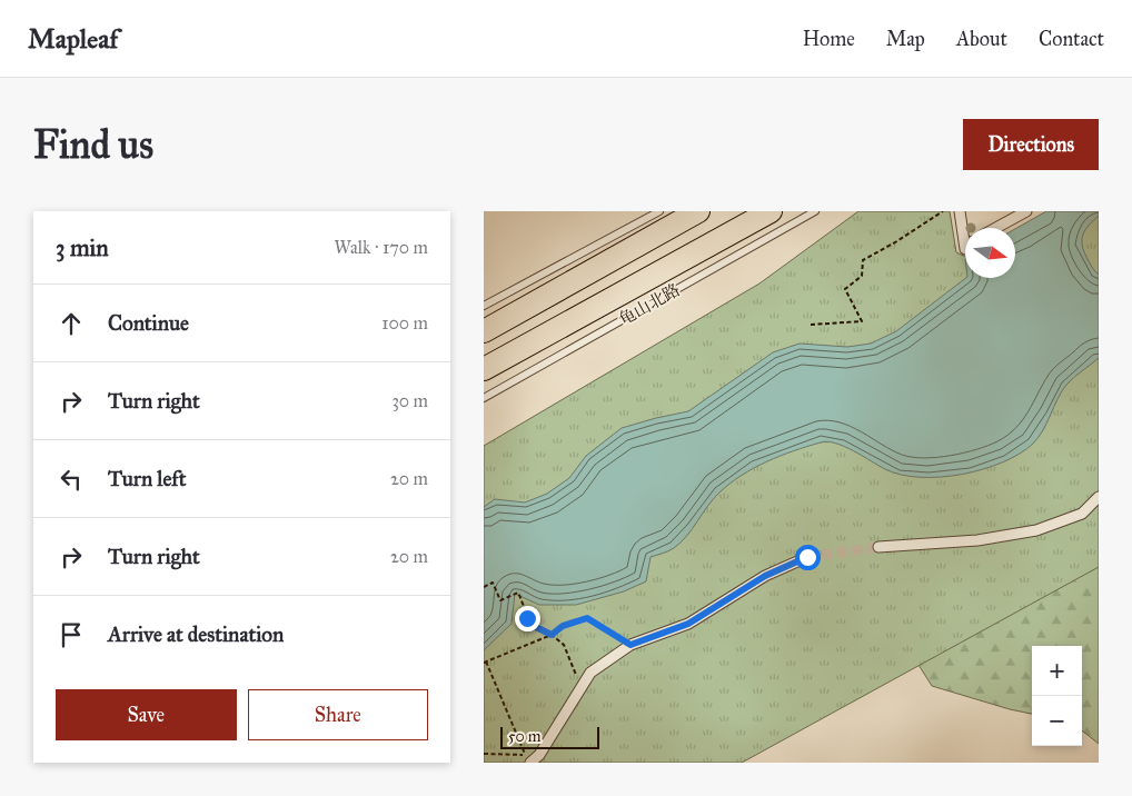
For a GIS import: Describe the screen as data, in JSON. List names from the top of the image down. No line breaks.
{"streets":{"main road":["龟山北路"]},"scale_bar":"50 m","north":"right","page":{"header":"Mapleaf","nav":["Home","Map","About","Contact"],"buttons":["Directions",["Save","Share"]],"title":"Find us","heading":["3 min","Walk · 170 m"],"list":[["Continue","100 m"],["Turn right","30 m"],["Turn left","20 m"],["Turn right","20 m"],"Arrive at destination"],"map_buttons":["+","−"],"scale":"50 m"}}
